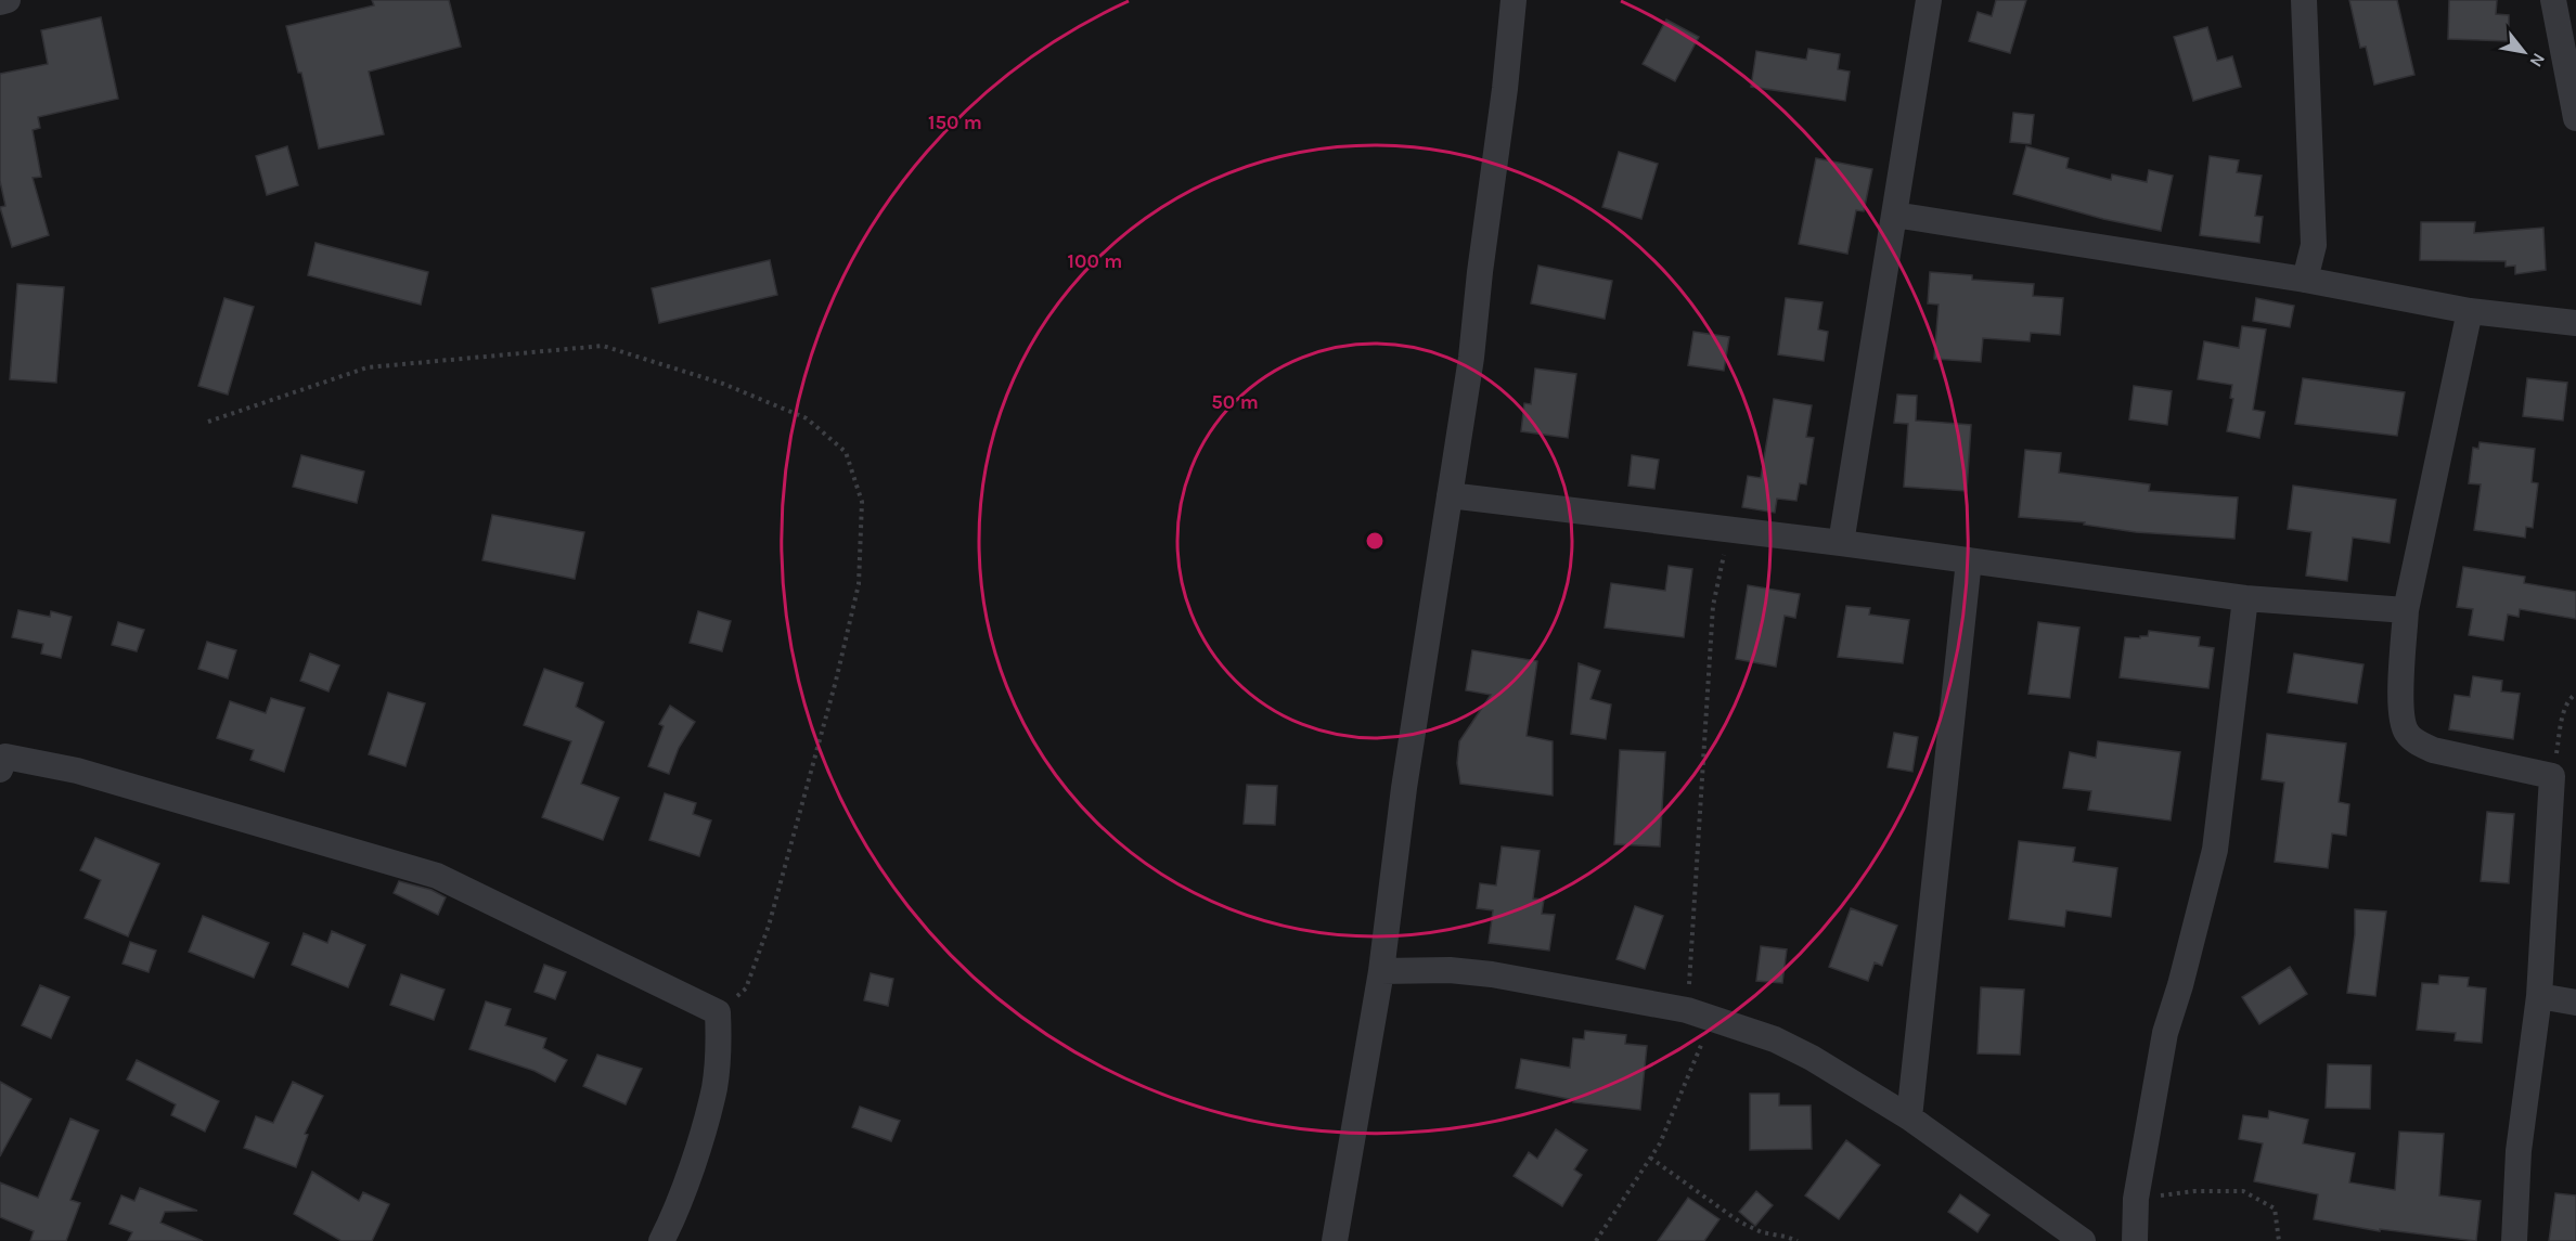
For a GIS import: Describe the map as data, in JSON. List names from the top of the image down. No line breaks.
{"north":"bottom right","rings":["150 m","100 m","50 m"]}
